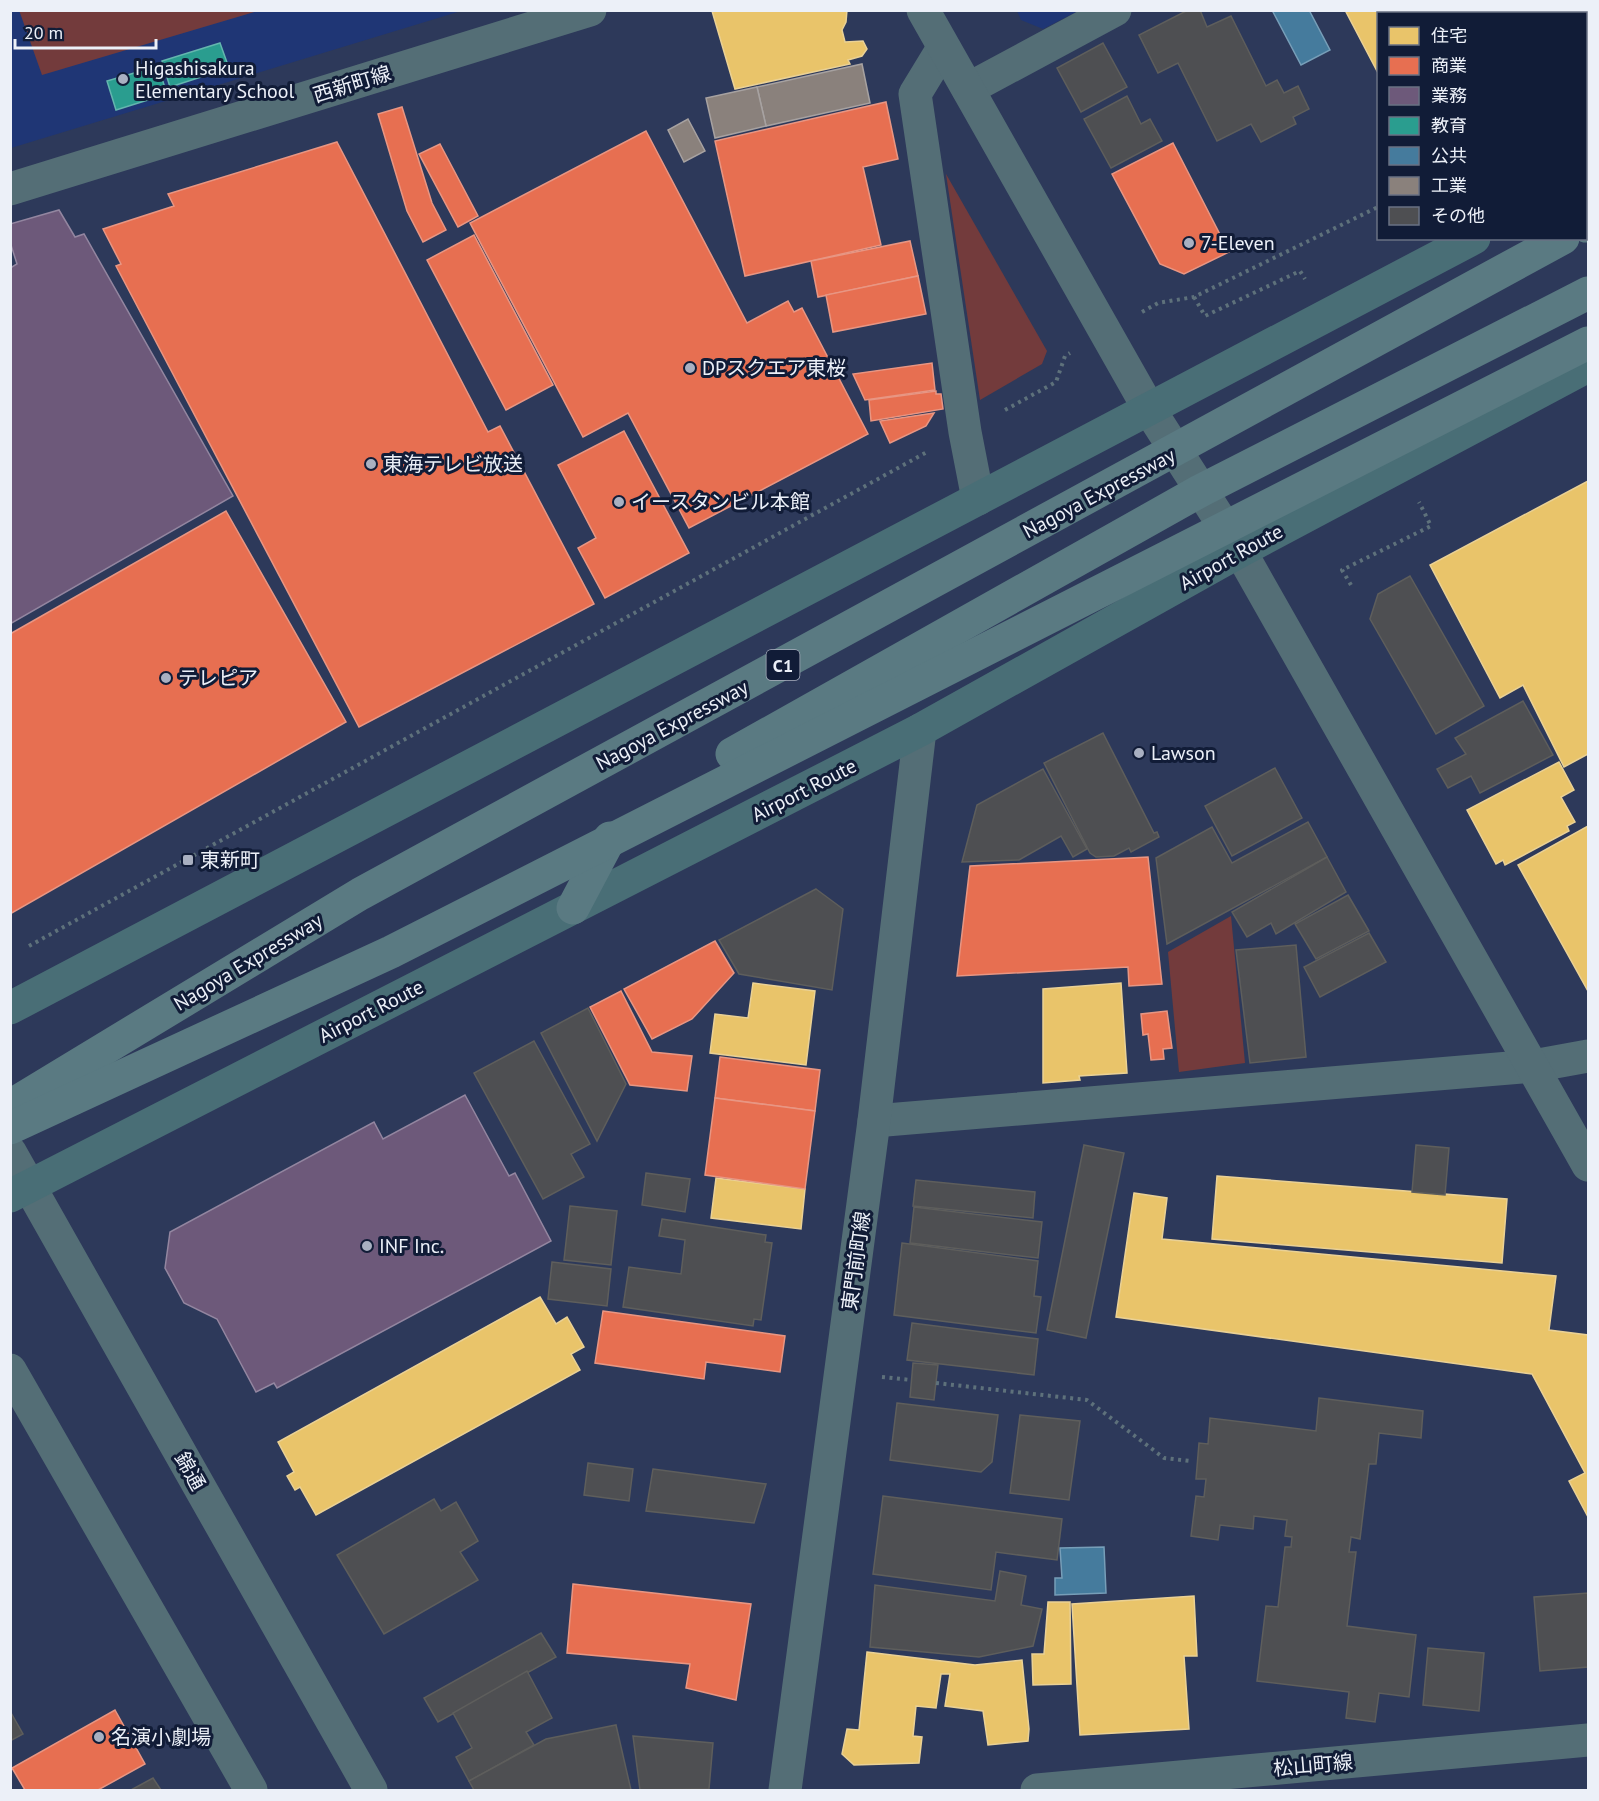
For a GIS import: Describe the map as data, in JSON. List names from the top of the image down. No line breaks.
{"streets":{"highway":["Nagoya Expressway","C1"],"main road":["Airport Route"],"street":["西新町線","東門前町線","錦通","松山町線"]},"crossings":[["Airport Route","東門前町線"],["Airport Route","錦通"]],"places":{"other":["Higashisakura Elementary School","7-Eleven","DPスクエア東桜","東海テレビ放送","イースタンビル本館","テレピア","Lawson","INF Inc.","名演小劇場"],"transit":["東新町"]},"legend":["住宅","商業","業務","教育","公共","工業","その他"],"scale_bar":"20 m"}
